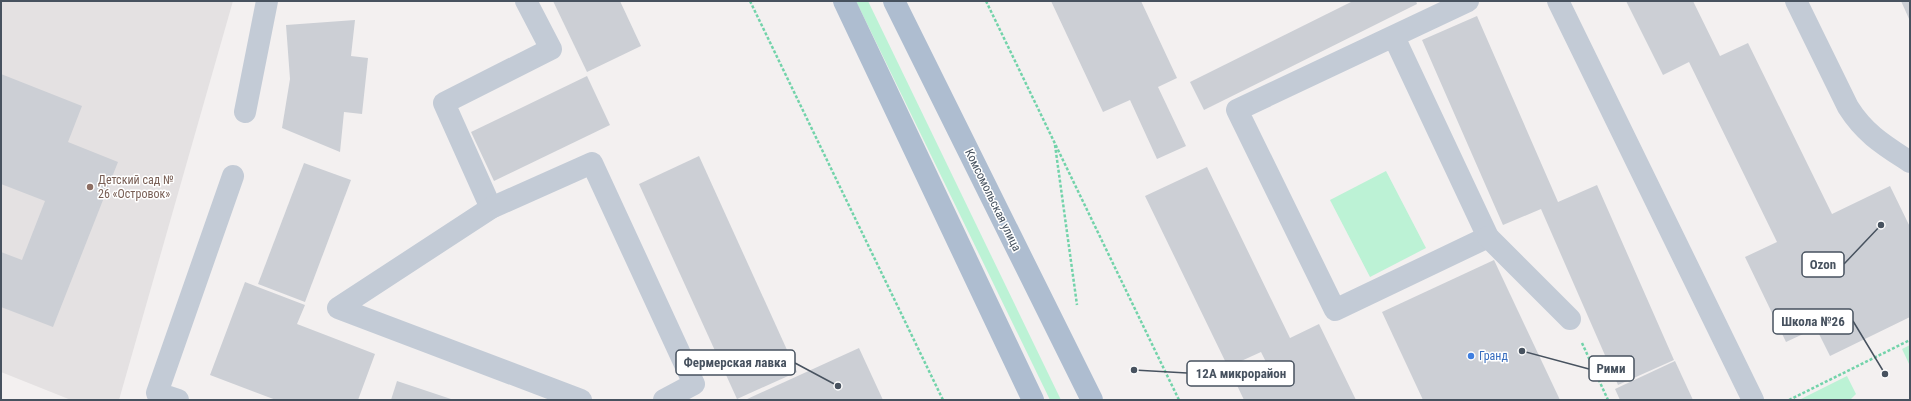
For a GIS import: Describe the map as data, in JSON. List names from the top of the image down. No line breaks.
{"streets":{"main road":["Комсомольская улица"]},"places":["Детский сад № 26 «Островок»","Ozon","Рими","Гранд","12А микрорайон","Школа №26","Фермерская лавка"]}
